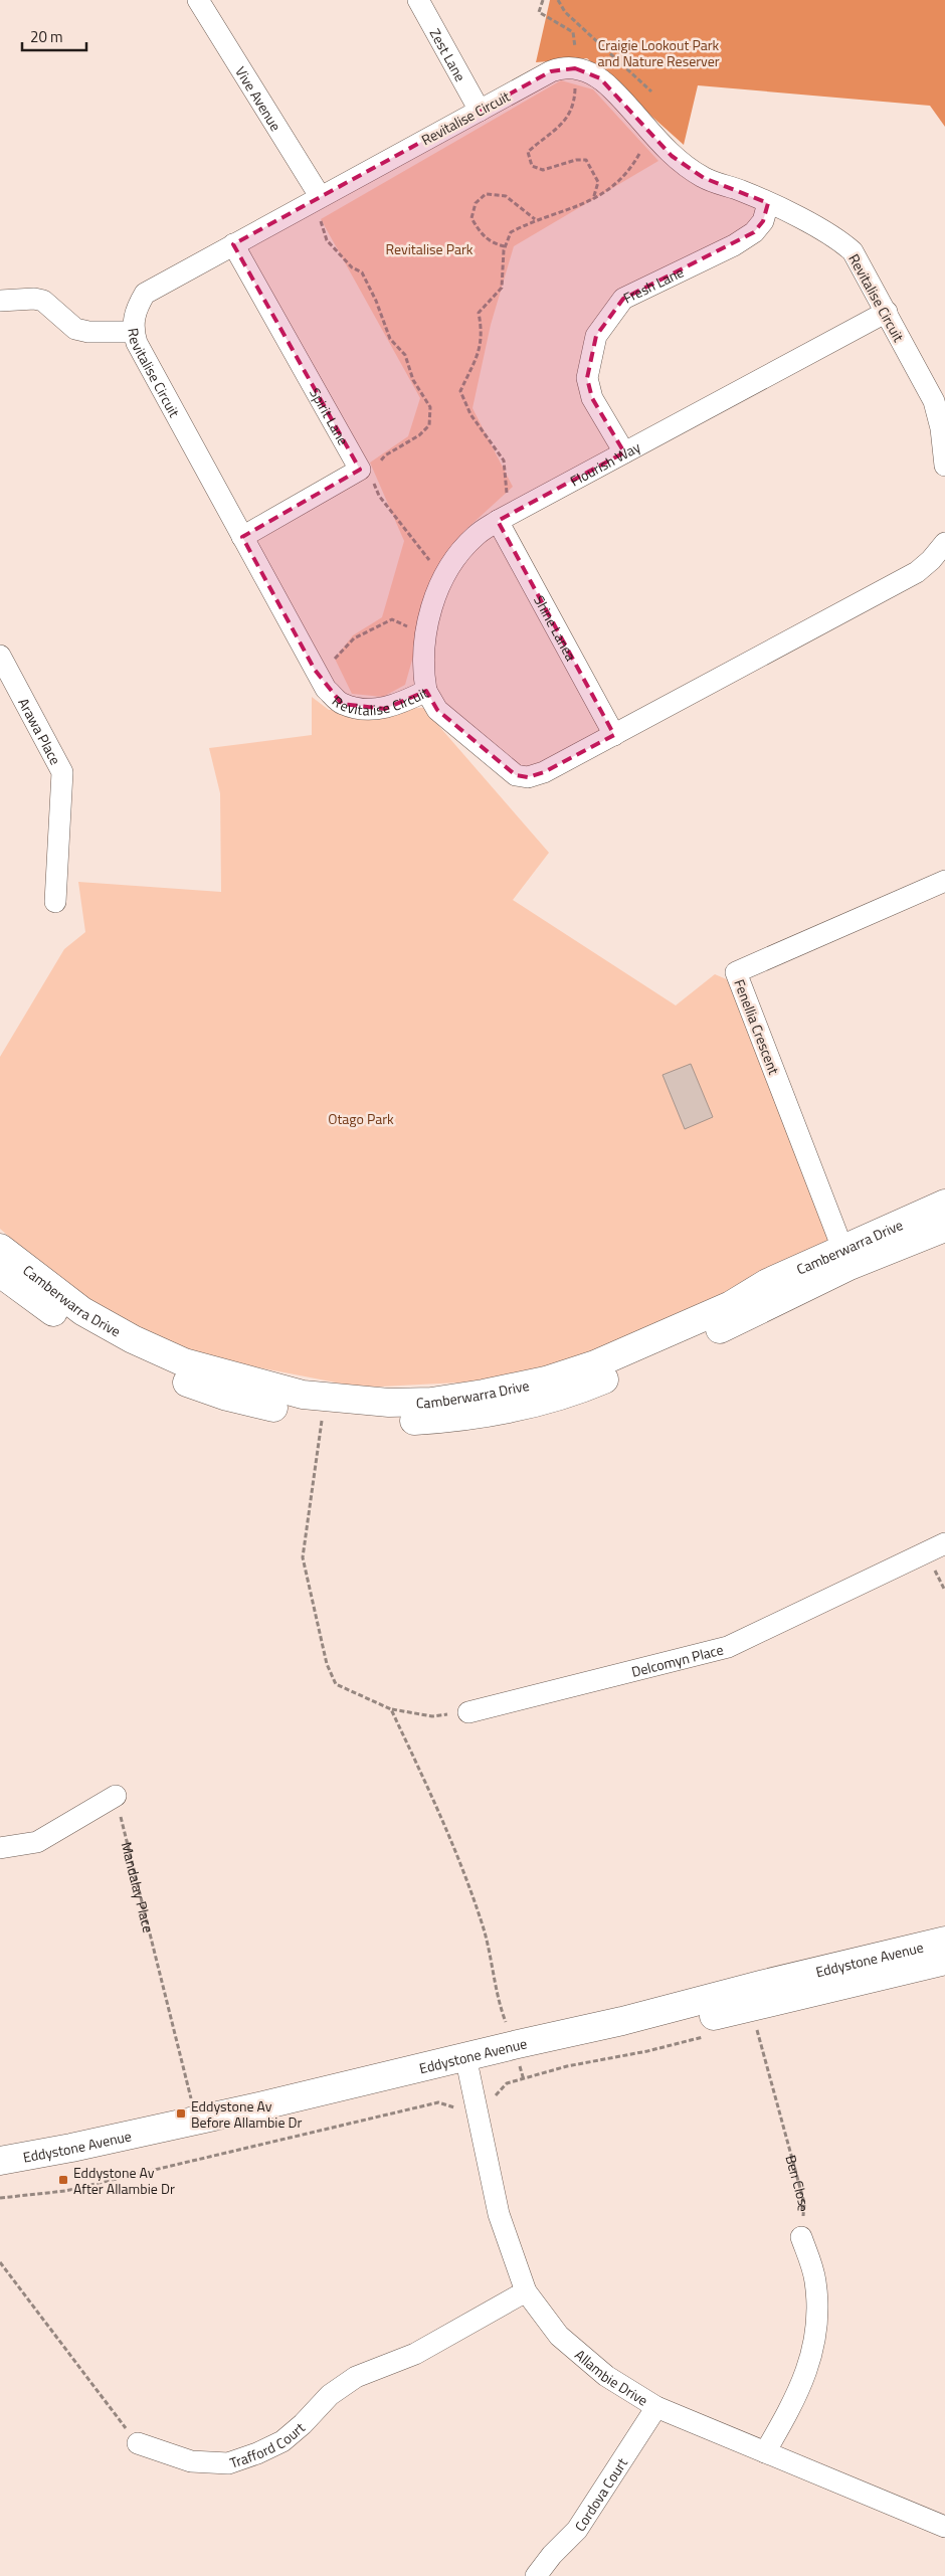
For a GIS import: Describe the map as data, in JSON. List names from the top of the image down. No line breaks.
{"streets":{"street":["Zest Lane","Vive Avenue","Revitalise Circuit","Fresh Lane","Spirit Lane","Flourish Way","Shine Lanea","Arawa Place","Fenellia Crescent","Camberwarra Drive","Delcomyn Place","Eddystone Avenue","Allambie Drive","Trafford Court","Cordova Court"],"path":["Mandalay Place","Ben Close"]},"crossings":[["Zest Lane","Revitalise Circuit"],["Vive Avenue","Revitalise Circuit"],["Revitalise Circuit","Fresh Lane"],["Revitalise Circuit","Spirit Lane"],["Revitalise Circuit","Flourish Way"],["Revitalise Circuit","Shine Lanea"],["Fresh Lane","Flourish Way"],["Flourish Way","Shine Lanea"],["Fenellia Crescent","Camberwarra Drive"],["Eddystone Avenue","Allambie Drive"],["Allambie Drive","Trafford Court"],["Allambie Drive","Cordova Court"]],"parks":["Craigie Lookout Park and Nature Reserver","Revitalise Park","Otago Park"],"places":{"transit":["Eddystone Av Before Allambie Dr","Eddystone Av After Allambie Dr"]},"scale_bar":"20 m"}
